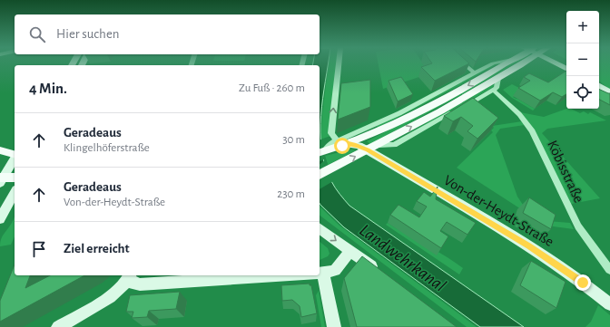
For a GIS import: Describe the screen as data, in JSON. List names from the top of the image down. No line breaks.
{"streets":{"main road":["Von-der-Heydt-Straße"],"street":["Köbisstraße"]},"water":["Landwehrkanal"],"page":{"map_buttons":["+","−"],"search":"Hier suchen","heading":["4 Min.","Zu Fuß · 260 m"],"list":[["Geradeaus","Klingelhöferstraße","30 m"],["Geradeaus","Von-der-Heydt-Straße","230 m"],"Ziel erreicht"]}}
